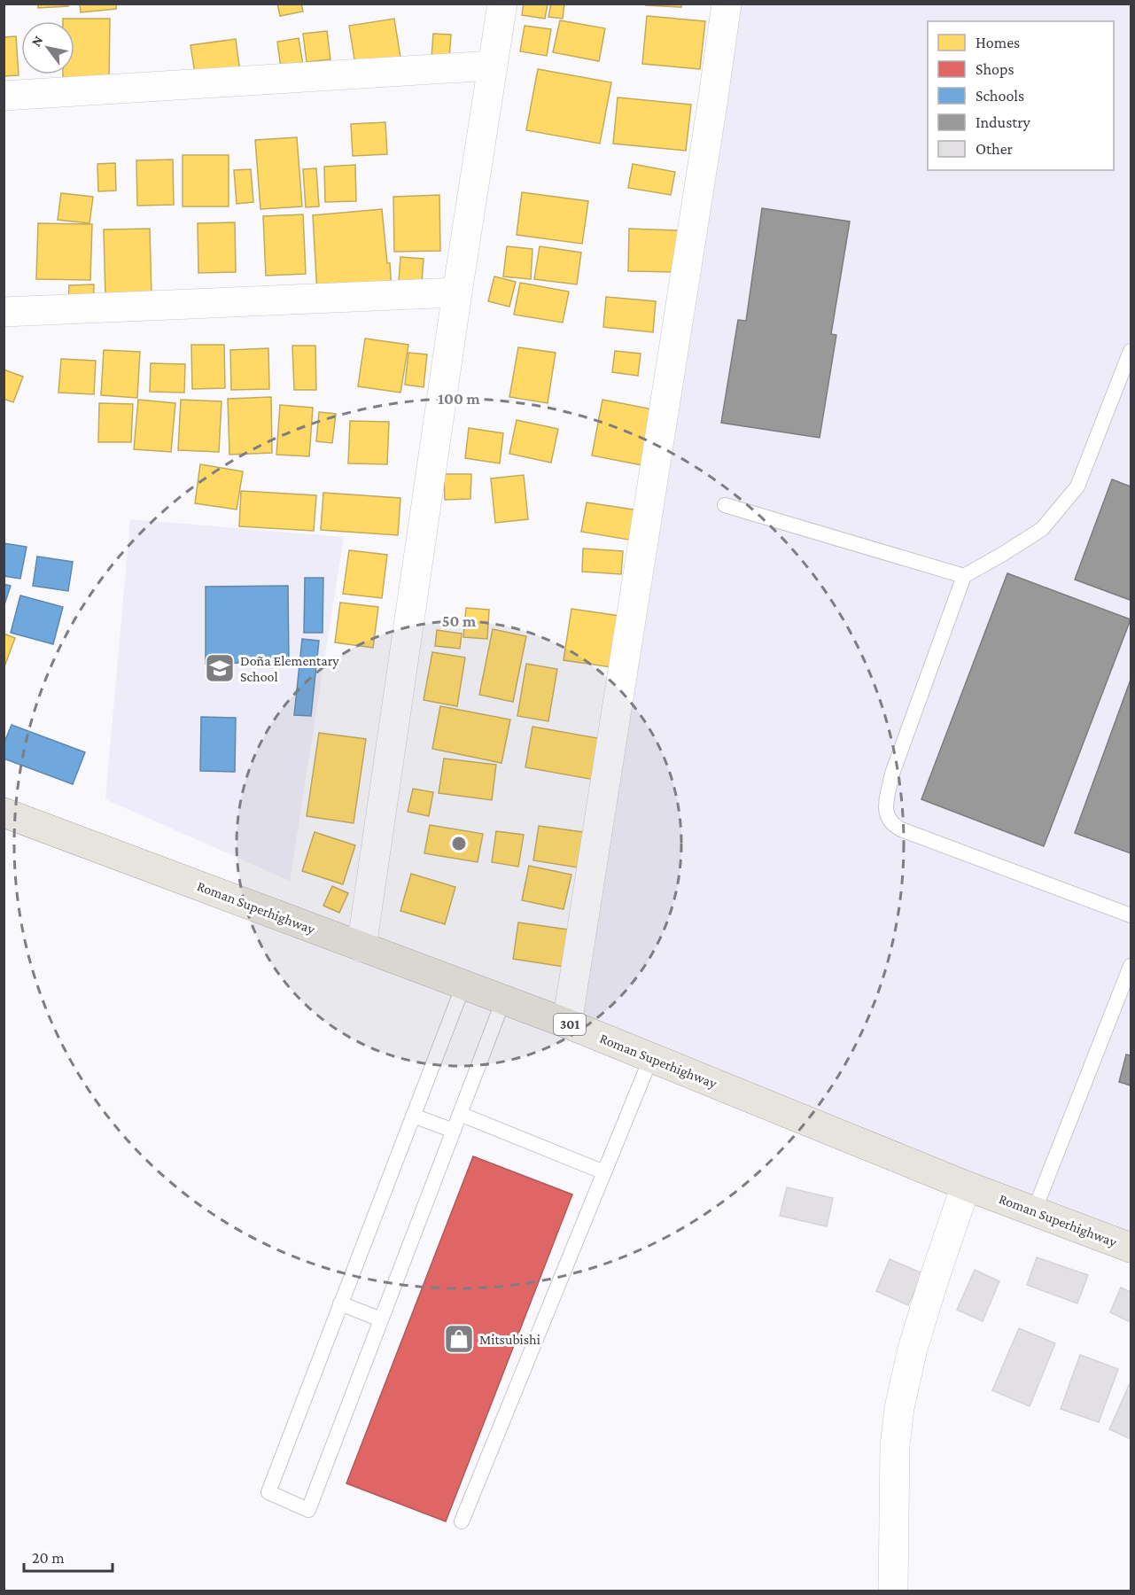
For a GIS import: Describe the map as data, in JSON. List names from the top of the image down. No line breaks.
{"streets":{"main road":["Roman Superhighway","301"]},"places":{"school or university":["Doña Elementary School"],"shop":["Mitsubishi"]},"legend":["Homes","Shops","Schools","Industry","Other"],"scale_bar":"20 m","north":"top left","rings":["100 m","50 m"]}
